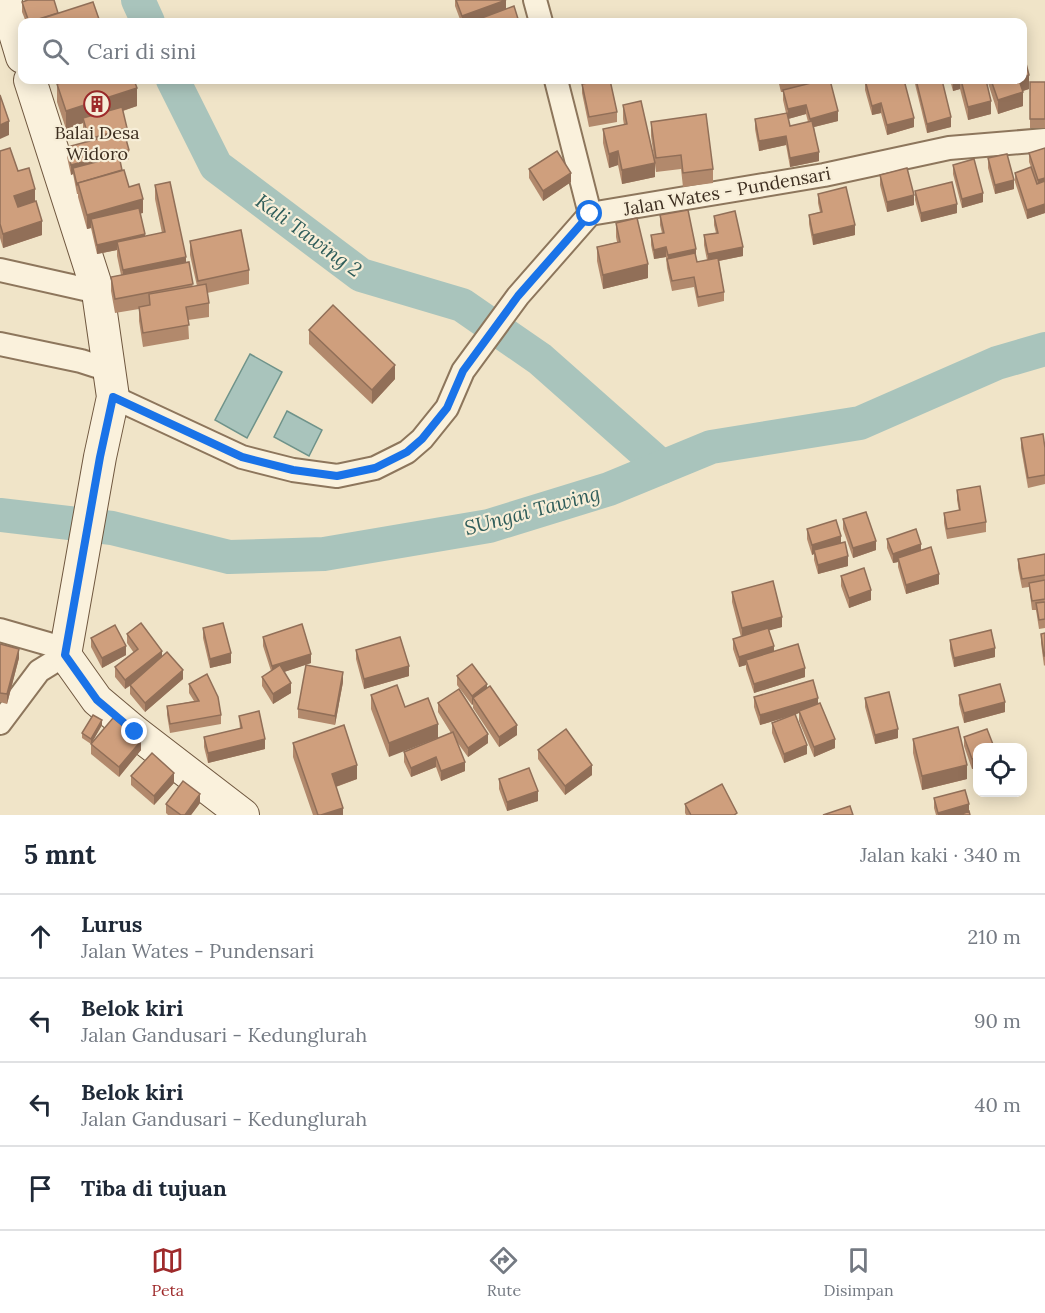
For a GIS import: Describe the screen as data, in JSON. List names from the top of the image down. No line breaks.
{"streets":{"street":["Jalan Wates - Pundensari"]},"water":["Kali Tawing 2","SUngai Tawing"],"places":{"building":["Balai Desa Widoro"]},"page":{"search":"Cari di sini","heading":["5 mnt","Jalan kaki · 340 m"],"list":[["Lurus","Jalan Wates - Pundensari","210 m"],["Belok kiri","Jalan Gandusari - Kedunglurah","90 m"],["Belok kiri","Jalan Gandusari - Kedunglurah","40 m"],"Tiba di tujuan"],"nav":["Peta","Rute","Disimpan"]}}
